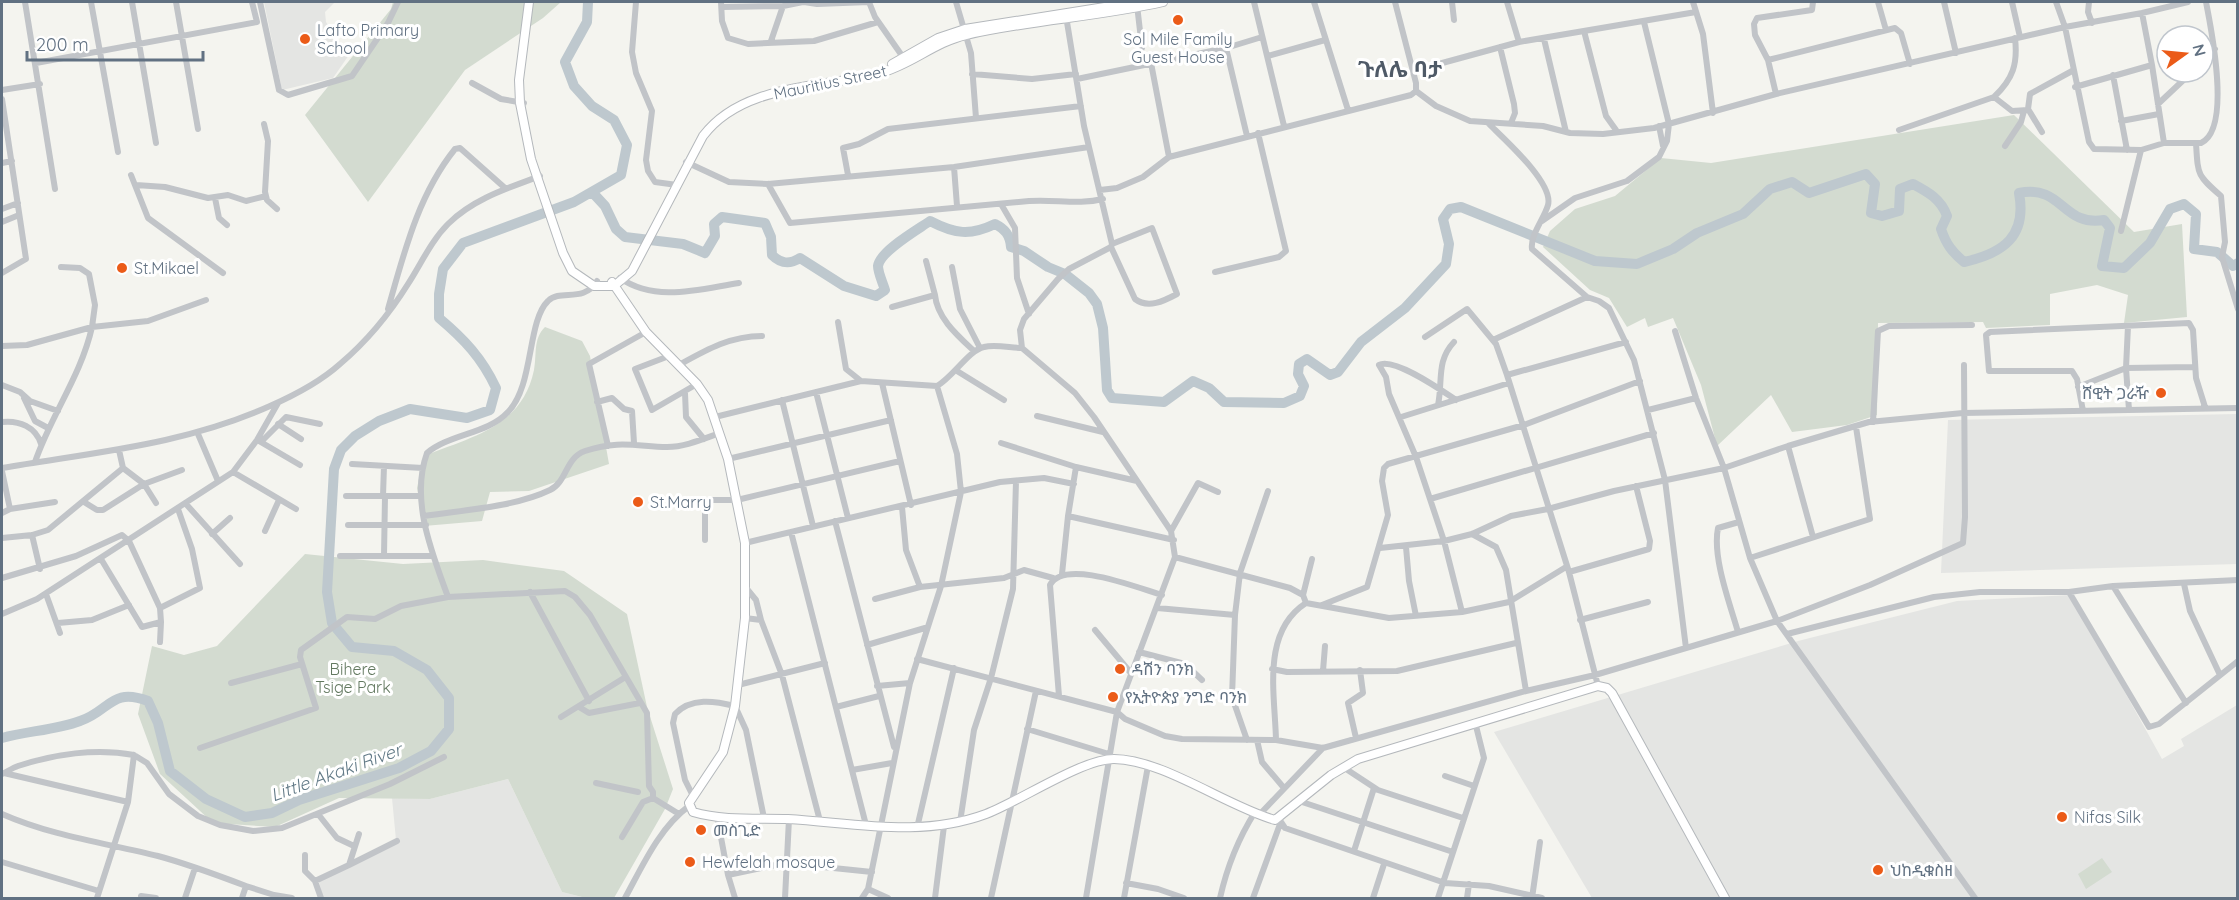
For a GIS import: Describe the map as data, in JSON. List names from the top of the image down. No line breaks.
{"streets":{"main road":["Mauritius Street"]},"districts":["ጉለሌ ባታ"],"water":["Little Akaki River"],"parks":["Bihere Tsige Park"],"places":["Sol Mile Family Guest House","Lafto Primary School","St.Mikael","ሸዊት ጋራዥ","St.Marry","ዳሽን ባንክ","የኢትዮጵያ ንግድ ባንክ","Nifas Silk","መስጊድ","Hewfelah mosque","ህከዲቁስዘ"],"scale_bar":"200 m","north":"right"}
